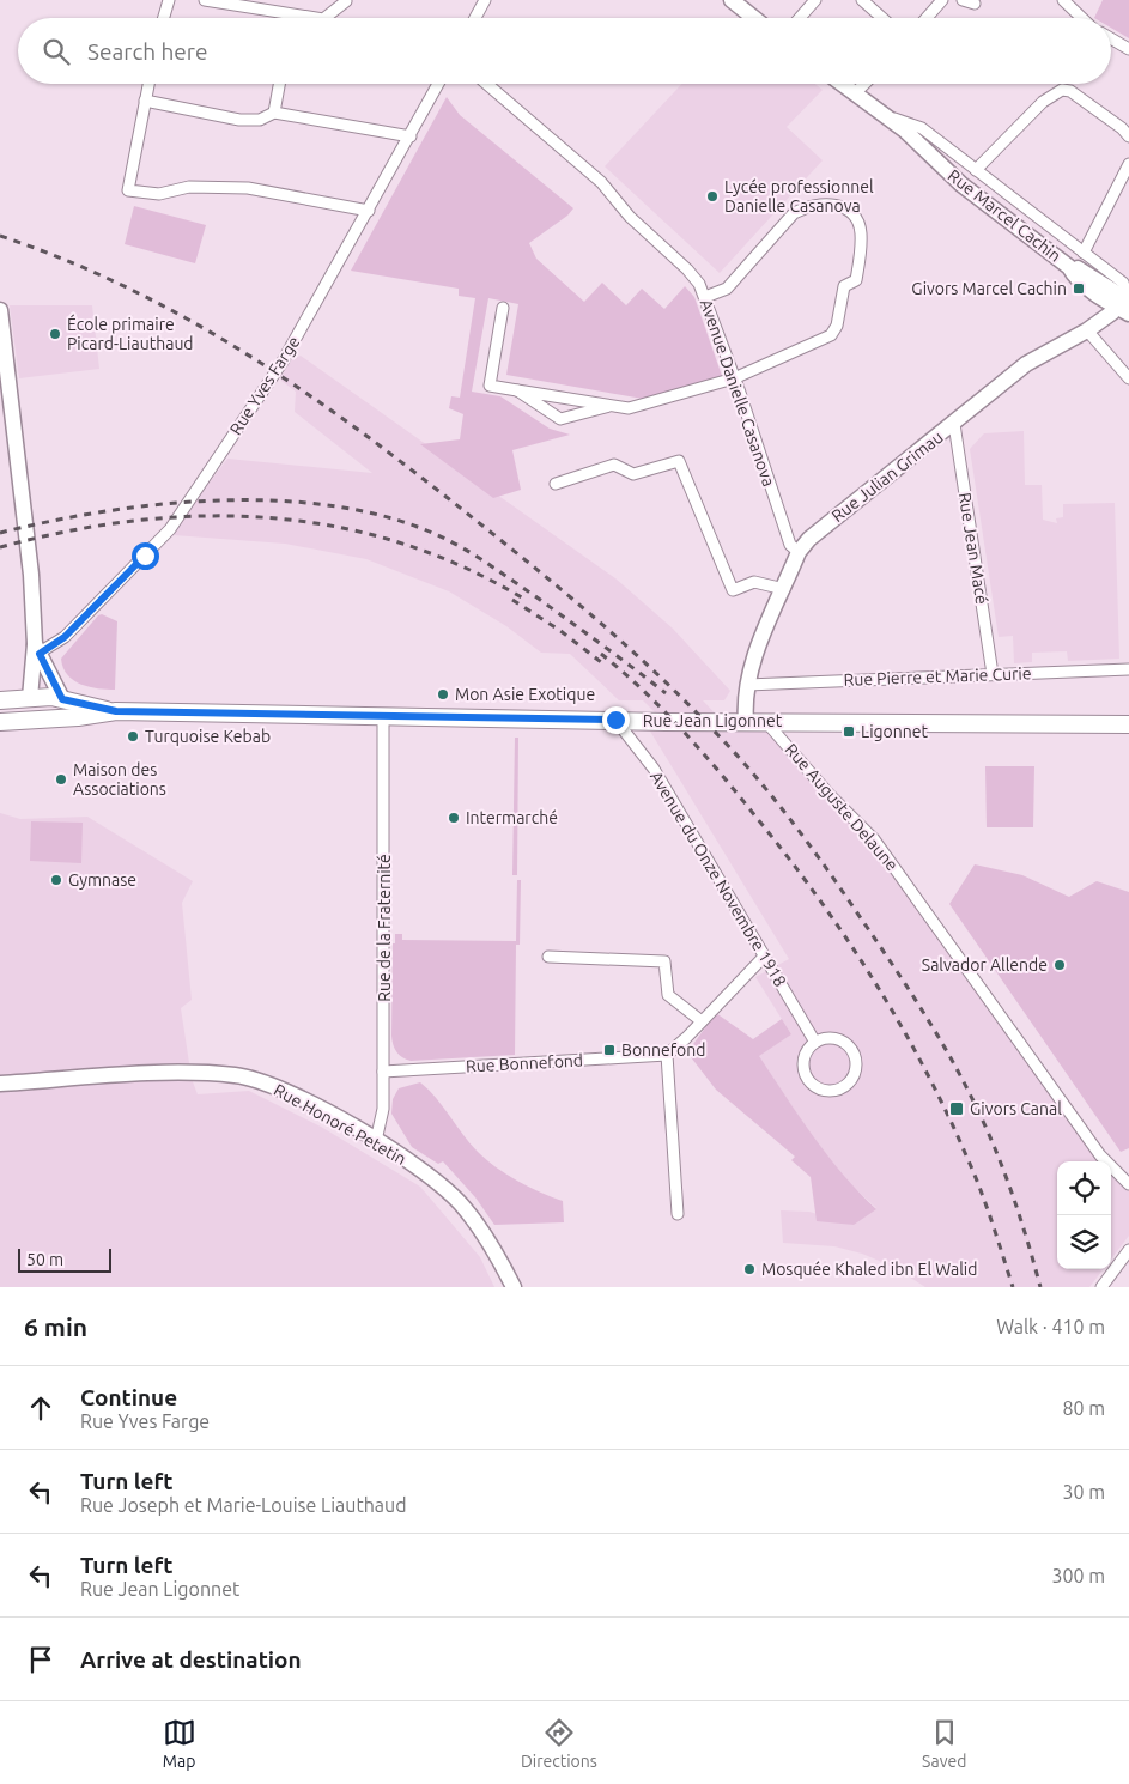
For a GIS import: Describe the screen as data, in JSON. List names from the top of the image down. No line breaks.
{"streets":{"main road":["Rue Jean Ligonnet"],"street":["Rue Marcel Cachin","Rue Yves Farge","Avenue Danielle Casanova","Rue Julian Grimau","Rue Jean Macé","Rue Pierre et Marie Curie","Rue Auguste Delaune","Avenue du Onze Novembre 1918","Rue de la Fraternité","Rue Bonnefond","Rue Honoré Petetin"]},"crossings":[["Rue Marcel Cachin","Rue Julian Grimau"],["Avenue Danielle Casanova","Rue Julian Grimau"],["Rue Julian Grimau","Rue Jean Macé"],["Rue Julian Grimau","Rue Pierre et Marie Curie"],["Rue Julian Grimau","Rue Jean Ligonnet"],["Rue Jean Macé","Rue Pierre et Marie Curie"],["Rue Jean Ligonnet","Rue Auguste Delaune"],["Rue Jean Ligonnet","Avenue du Onze Novembre 1918"],["Rue Jean Ligonnet","Rue de la Fraternité"],["Rue de la Fraternité","Rue Bonnefond"],["Rue de la Fraternité","Rue Honoré Petetin"]],"places":{"other":["Lycée professionnel Danielle Casanova","École primaire Picard-Liauthaud","Mon Asie Exotique","Turquoise Kebab","Maison des Associations","Intermarché","Gymnase","Salvador Allende","Mosquée Khaled ibn El Walid"],"transit":["Givors Marcel Cachin","Ligonnet","Bonnefond","Givors Canal"]},"scale_bar":"50 m","page":{"search":"Search here","scale":"50 m","heading":["6 min","Walk · 410 m"],"list":[["Continue","Rue Yves Farge","80 m"],["Turn left","Rue Joseph et Marie-Louise Liauthaud","30 m"],["Turn left","Rue Jean Ligonnet","300 m"],"Arrive at destination"],"nav":["Map","Directions","Saved"]}}
